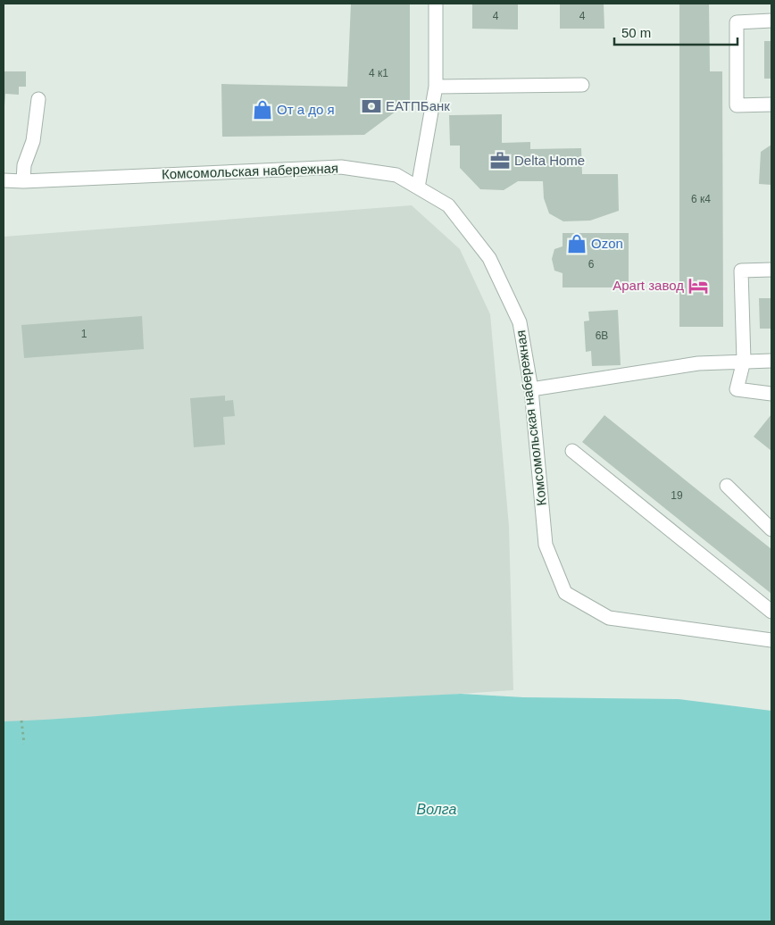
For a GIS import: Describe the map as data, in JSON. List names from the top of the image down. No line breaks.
{"streets":{"street":["Комсомольская набережная"]},"water":["Волга"],"places":{"bank":["ЕАТПБанк"],"shop":["От а до я","Ozon"],"office":["Delta Home"],"hotel":["Apart завод"]},"house_numbers":["4","4","4 к1","6 к4","6","1","6В","19"],"scale_bar":"50 m"}
